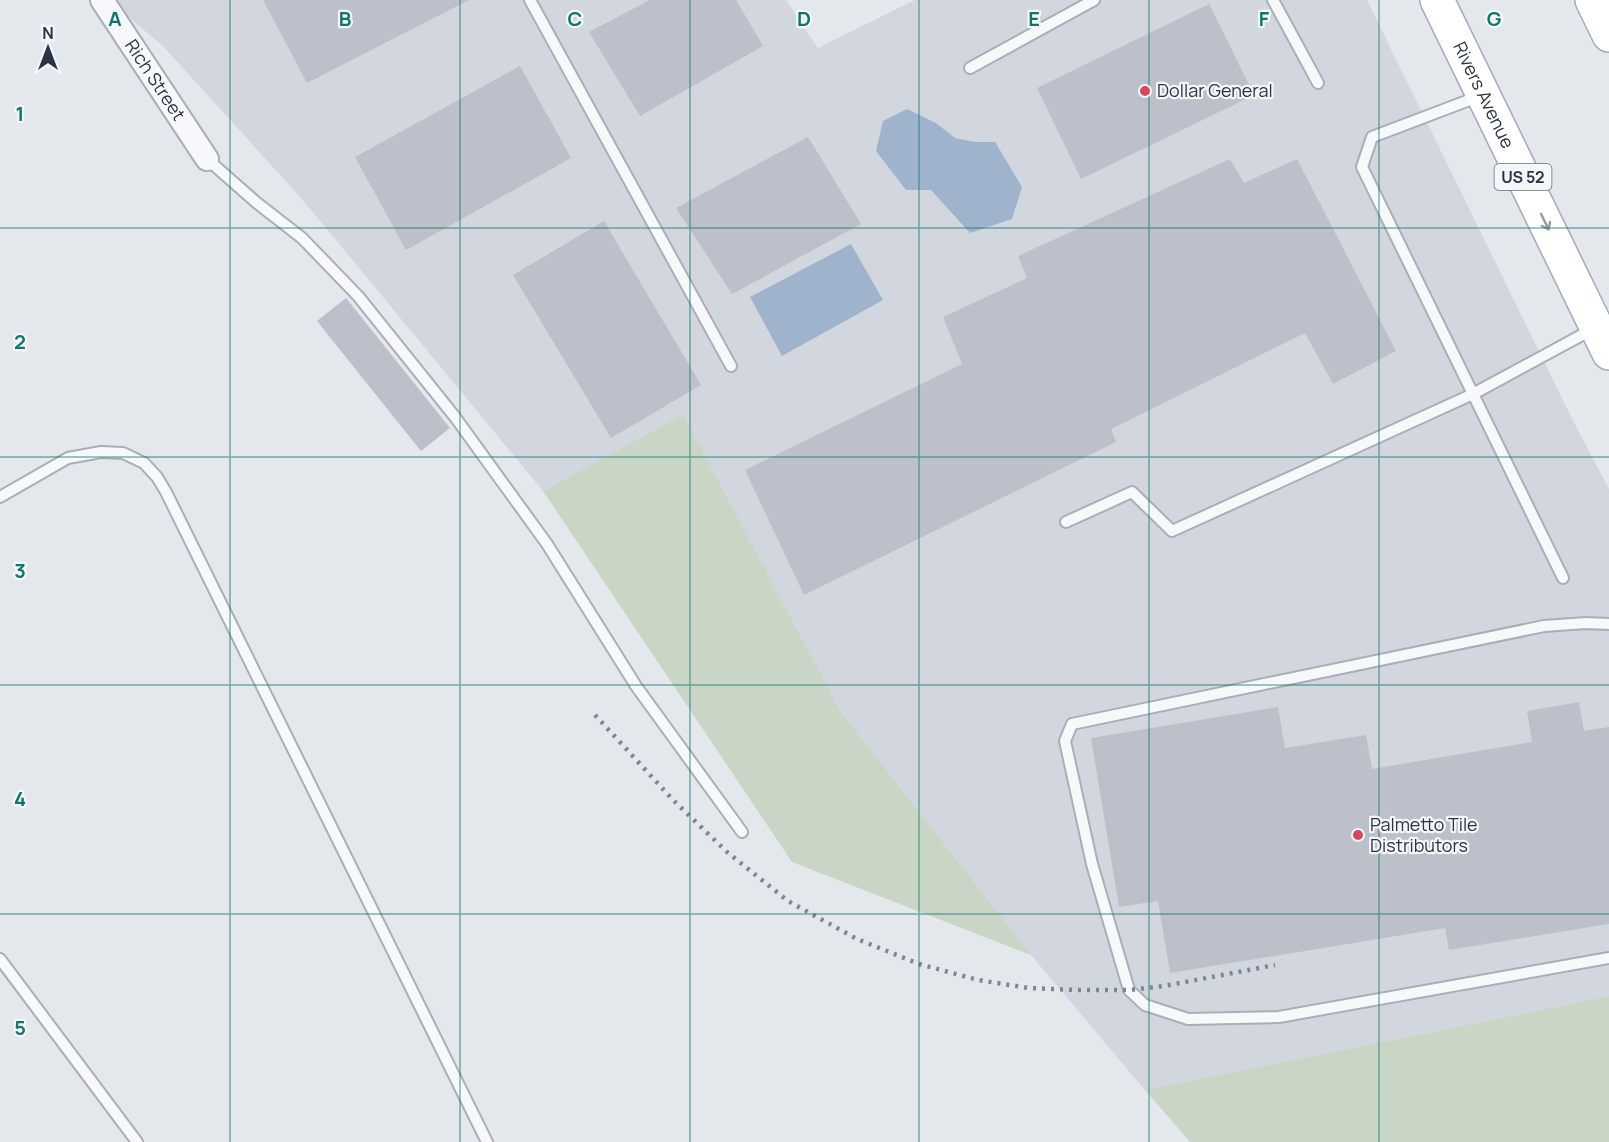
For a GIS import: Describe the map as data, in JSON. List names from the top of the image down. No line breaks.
{"streets":{"main road":["Rivers Avenue","US 52"],"street":["Rich Street"]},"one_way":["Rivers Avenue"],"places":["Dollar General","Palmetto Tile Distributors"],"north":"top","grid":{"columns":["A","B","C","D","E","F","G"],"rows":["1","2","3","4","5"]}}
